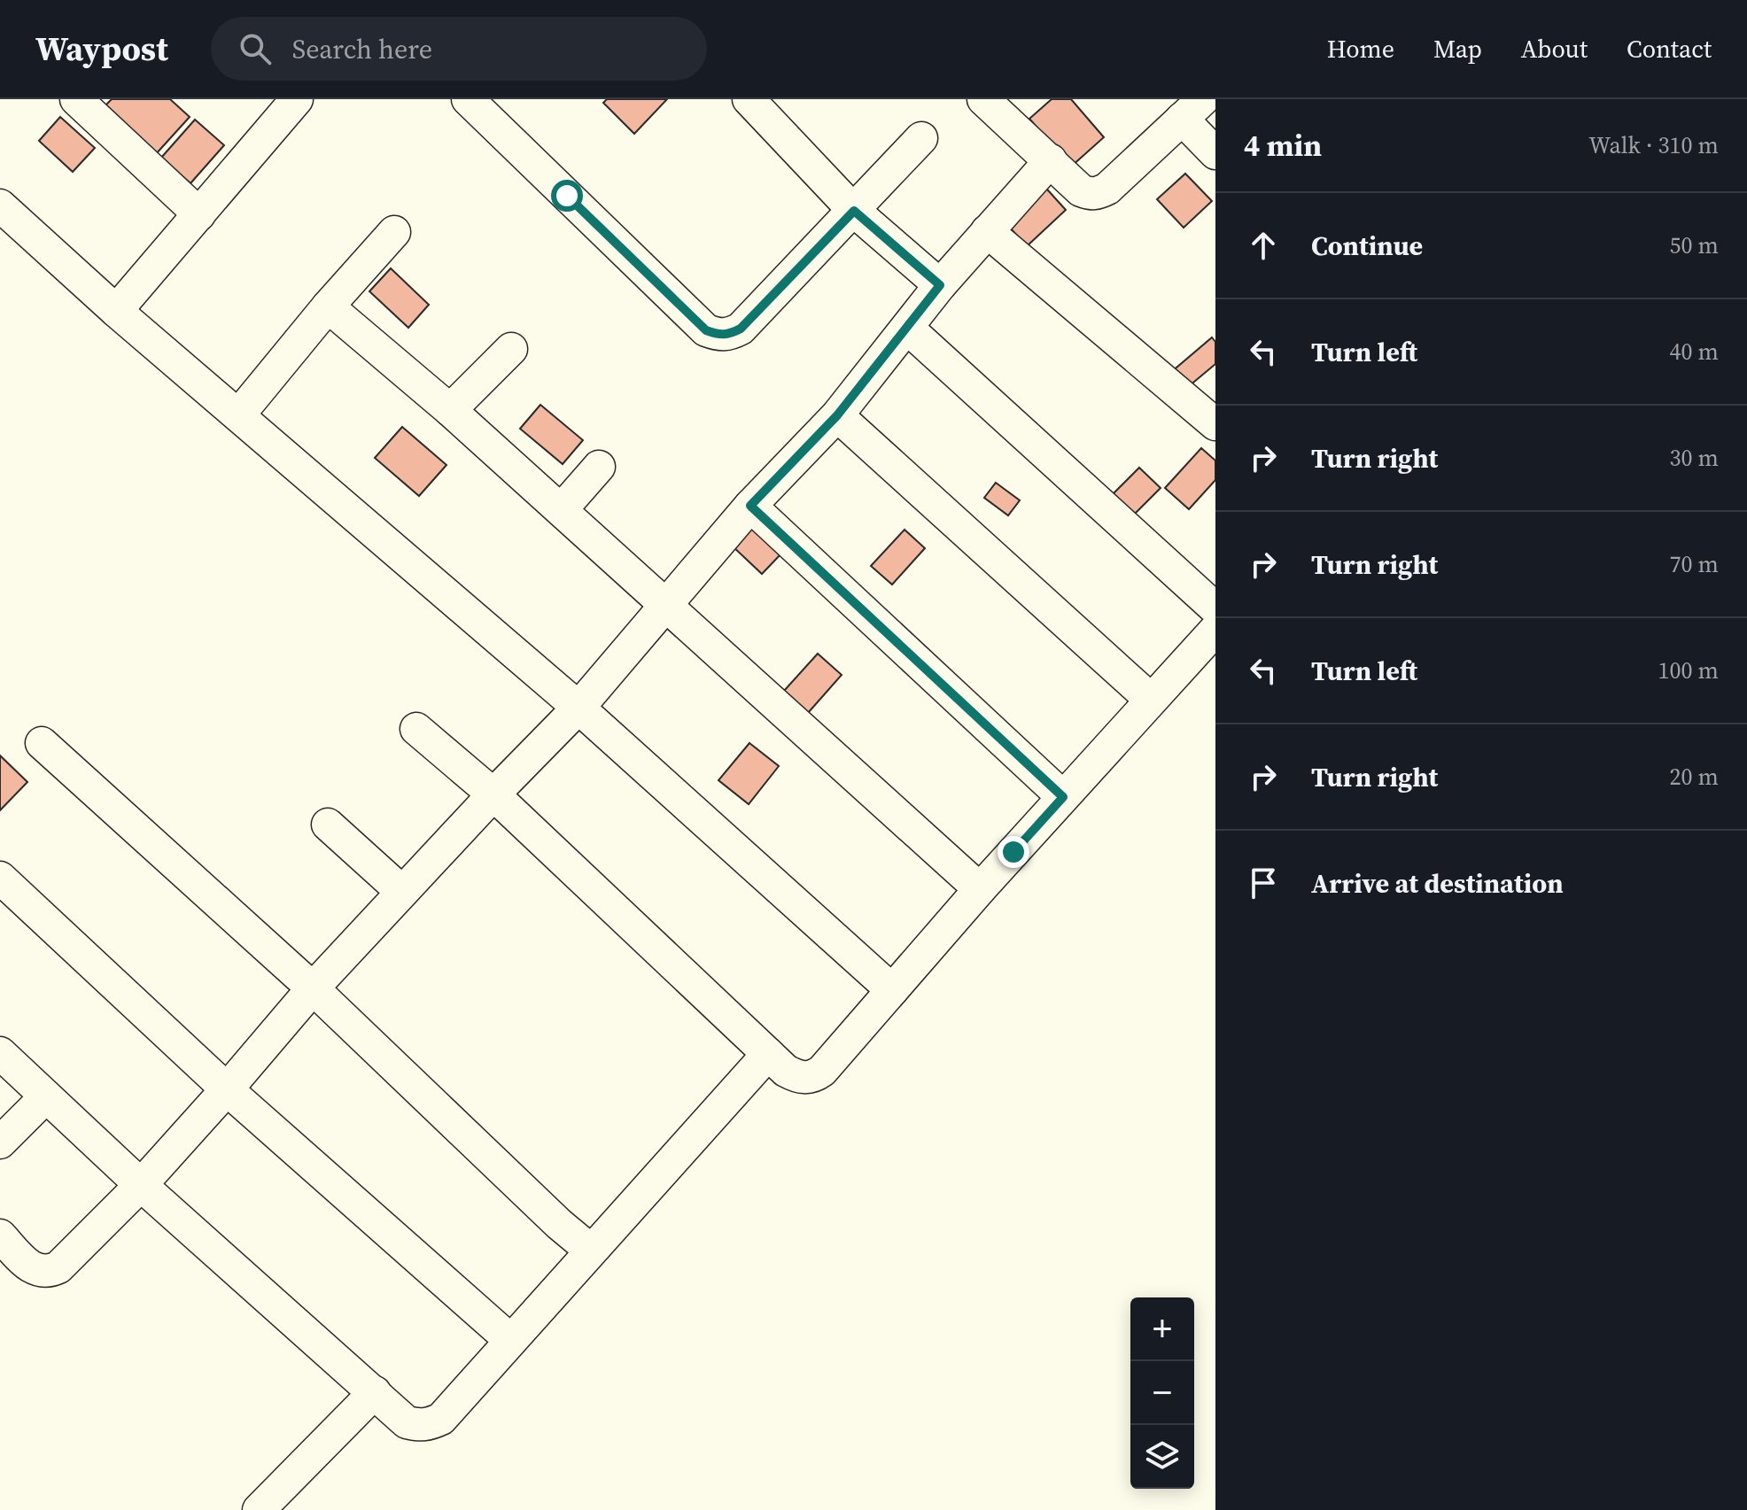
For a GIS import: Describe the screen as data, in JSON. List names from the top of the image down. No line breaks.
{"page":{"header":"Waypost","search":"Search here","nav":["Home","Map","About","Contact"],"heading":["4 min","Walk · 310 m"],"list":[["Continue","50 m"],["Turn left","40 m"],["Turn right","30 m"],["Turn right","70 m"],["Turn left","100 m"],["Turn right","20 m"],"Arrive at destination"],"map_buttons":["+","−"]}}
